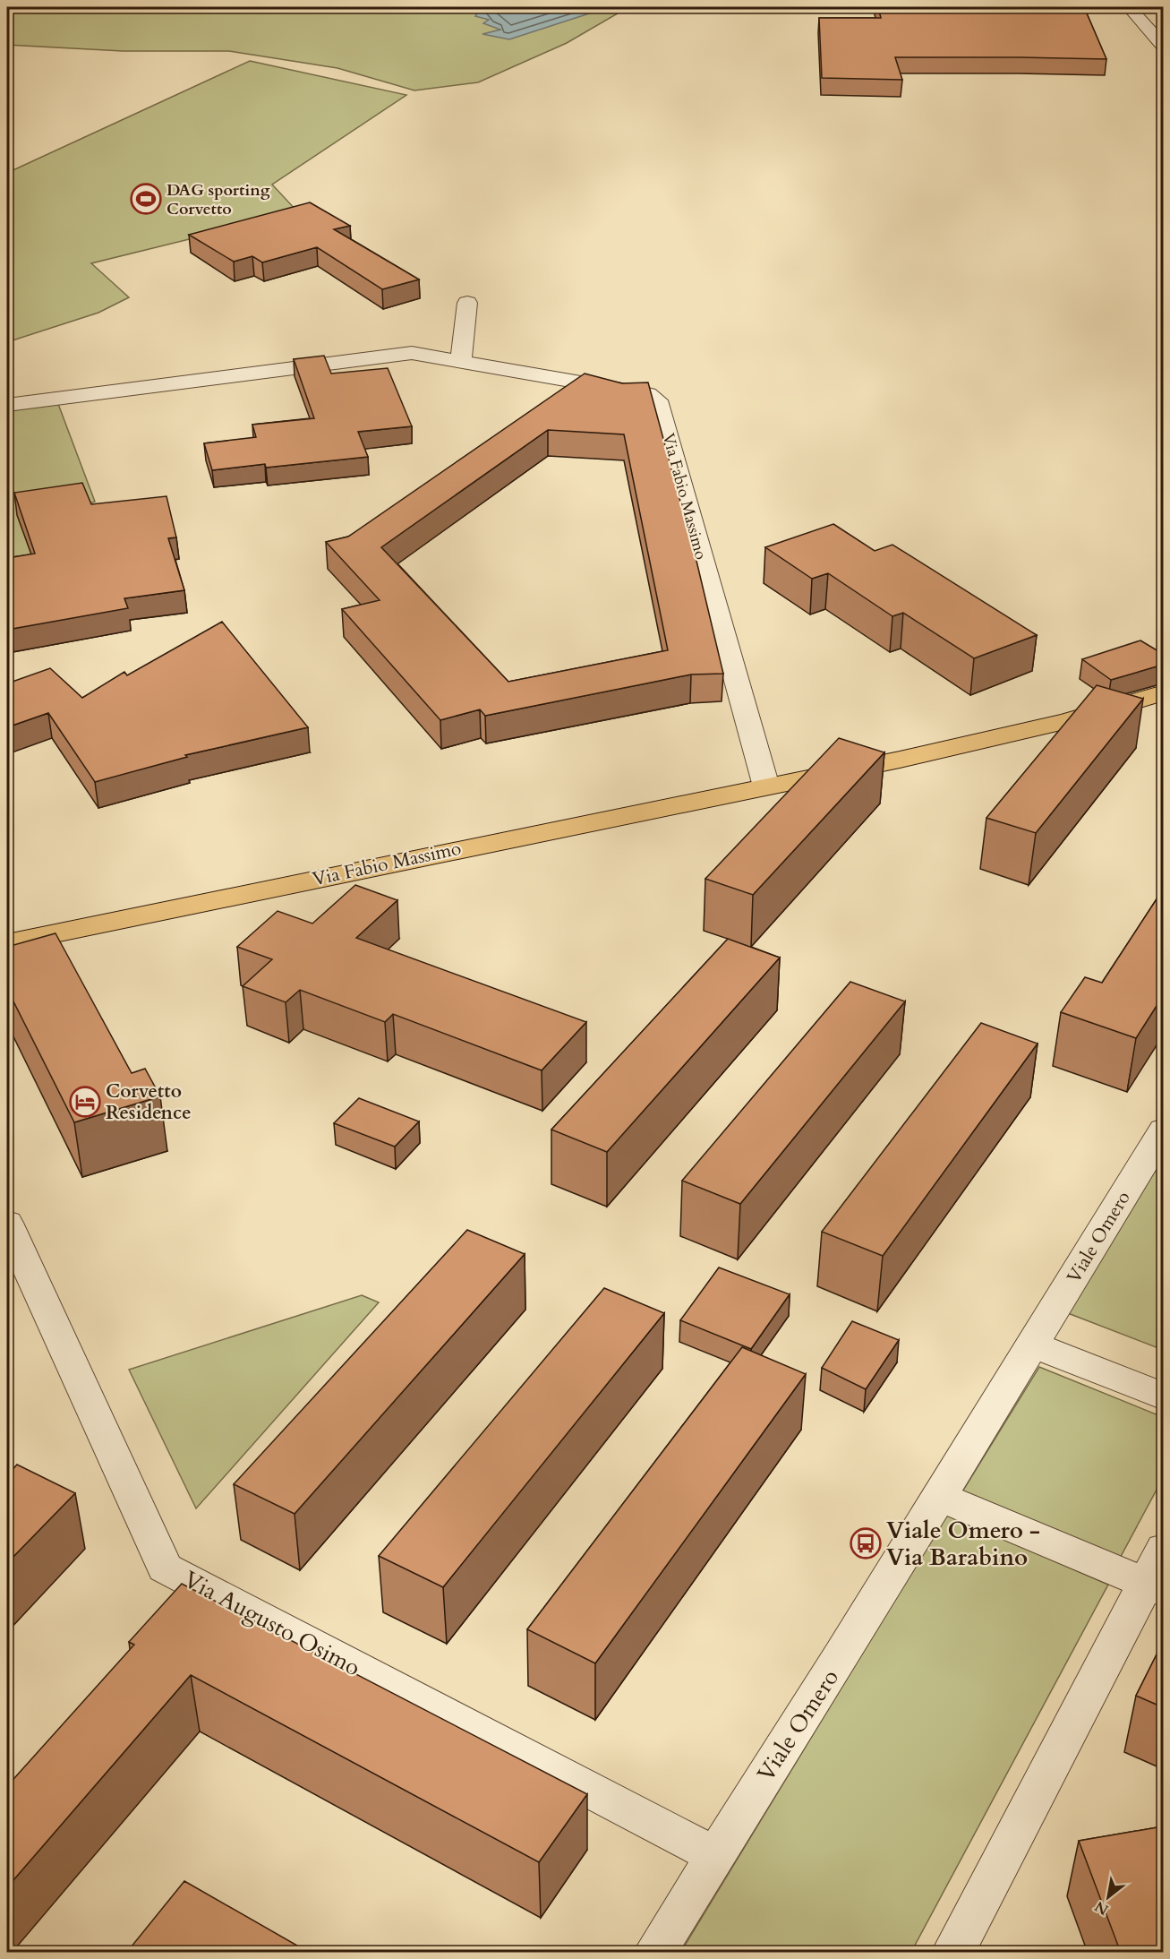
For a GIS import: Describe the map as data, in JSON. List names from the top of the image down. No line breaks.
{"streets":{"main road":["Via Fabio Massimo"],"street":["Viale Omero","Via Augusto Osimo"]},"crossings":[["Viale Omero","Via Augusto Osimo"]],"places":{"sports":["DAG sporting Corvetto"],"hotel":["Corvetto Residence"],"bus stop":["Viale Omero - Via Barabino"]},"north":"bottom left"}
